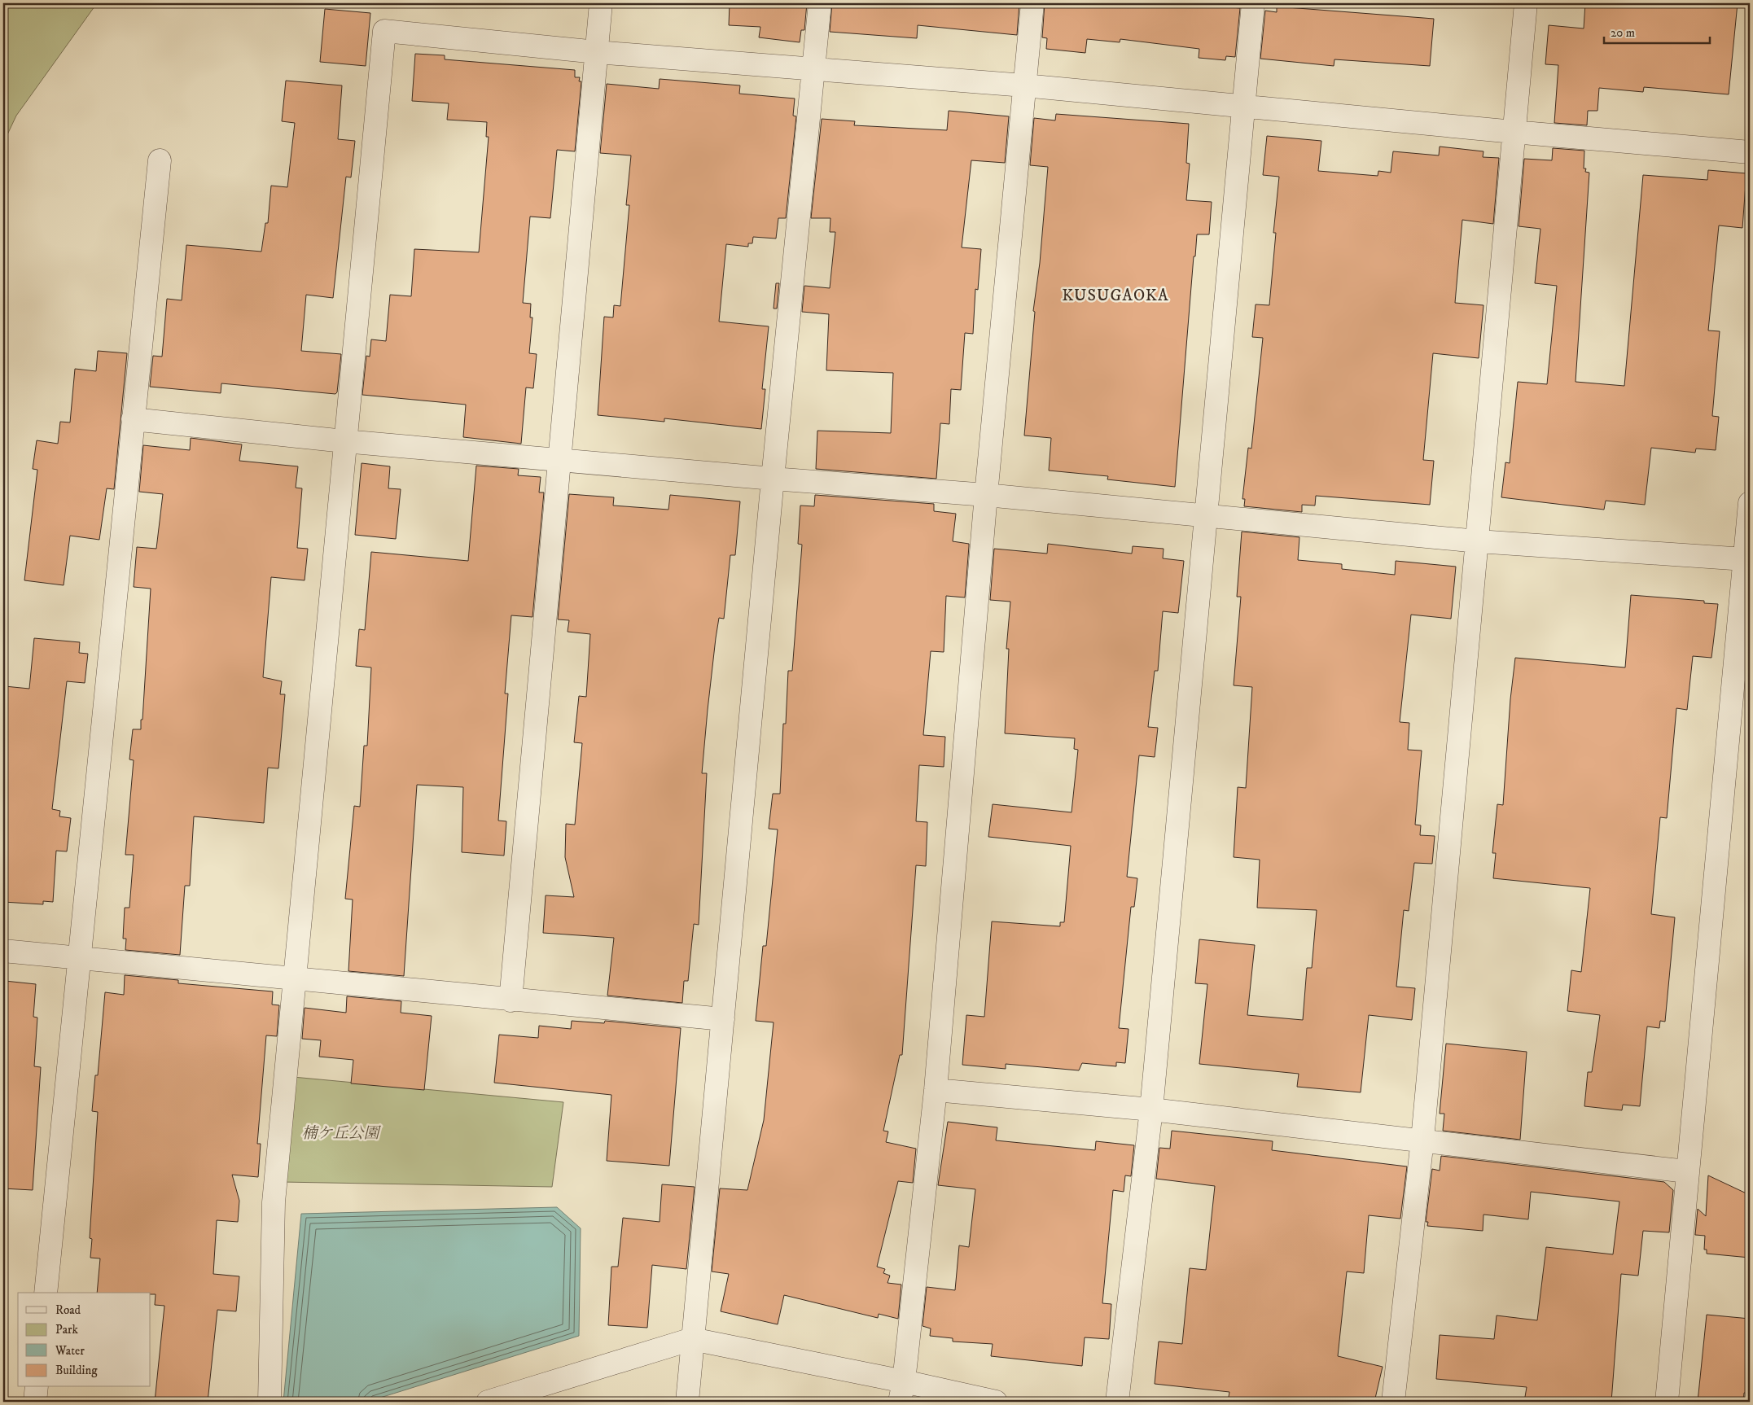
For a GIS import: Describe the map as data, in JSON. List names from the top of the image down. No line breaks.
{"districts":["KUSUGAOKA"],"parks":["楠ケ丘公園"],"legend":["Road","Park","Water","Building"],"scale_bar":"20 m"}
